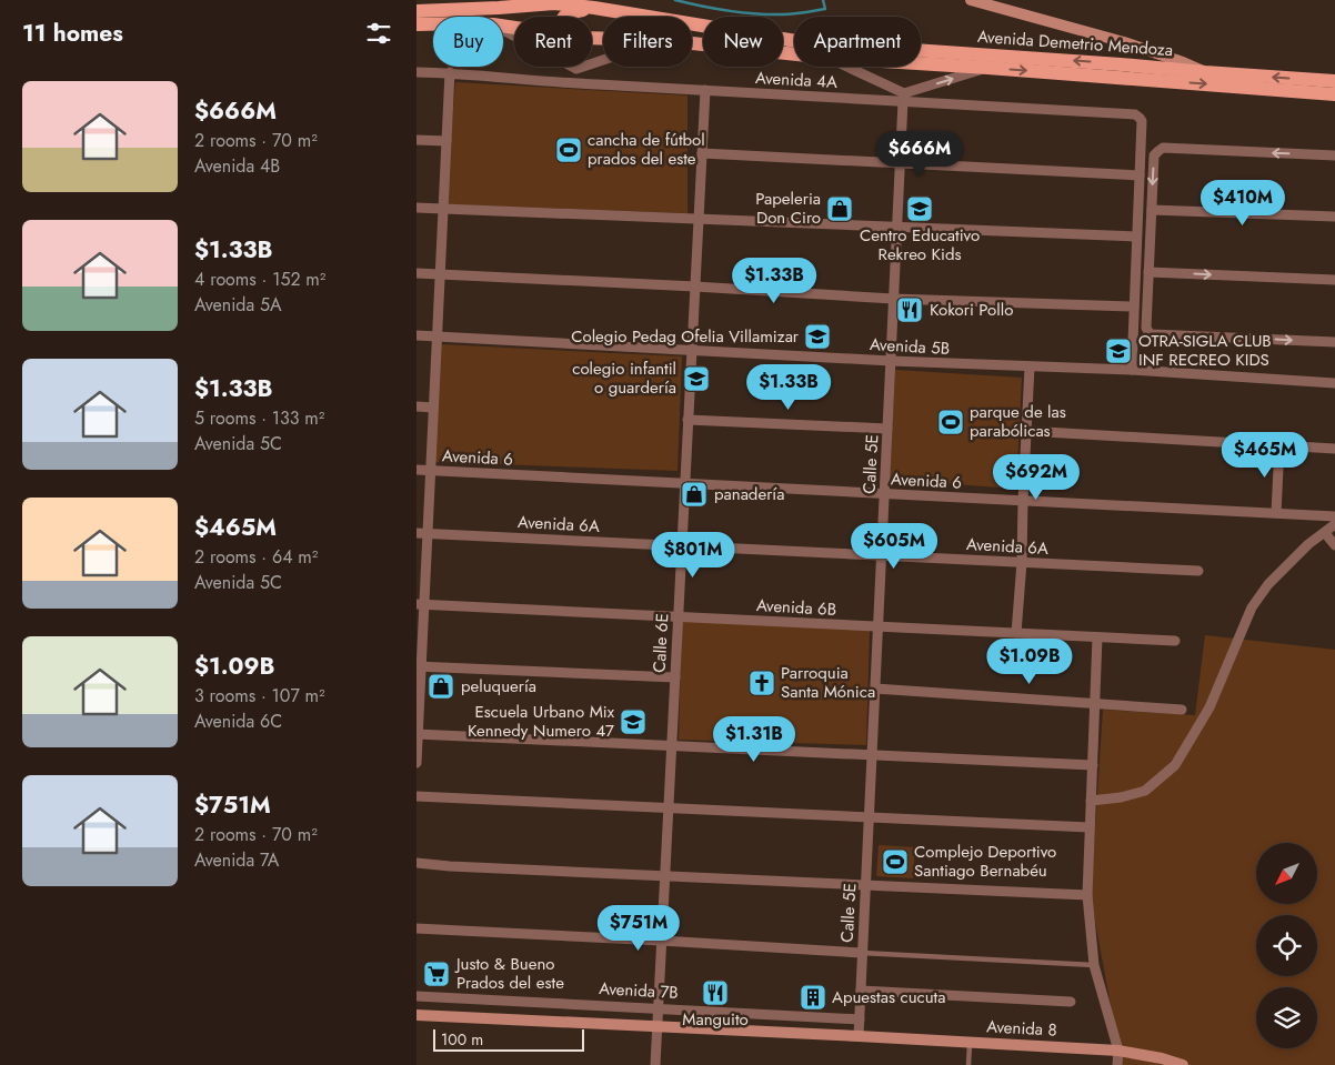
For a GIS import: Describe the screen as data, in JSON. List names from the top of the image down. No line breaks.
{"streets":{"main road":["Avenida Demetrio Mendoza"],"street":["Avenida 4A","Avenida 5B","Avenida 6","Calle 5E","Avenida 6A","Avenida 6B","Calle 6E","Avenida 7B","Avenida 8"]},"crossings":[["Avenida 4A","Calle 5E"],["Avenida 4A","Calle 6E"],["Avenida 5B","Calle 5E"],["Avenida 5B","Calle 6E"],["Avenida 6","Calle 5E"],["Avenida 6","Calle 6E"],["Calle 5E","Avenida 6A"],["Calle 5E","Avenida 6B"],["Calle 5E","Avenida 7B"],["Calle 5E","Avenida 8"],["Avenida 6A","Calle 6E"],["Avenida 6B","Calle 6E"],["Calle 6E","Avenida 7B"]],"places":{"sports":["cancha de fútbol prados del este","parque de las parabólicas","Complejo Deportivo Santiago Bernabéu"],"shop":["Papeleria Don Ciro","panadería","peluquería"],"school or university":["Centro Educativo Rekreo Kids","Colegio Pedag Ofelia Villamizar","OTRA-SIGLA CLUB INF RECREO KIDS","colegio infantil o guardería","Escuela Urbano Mix Kennedy Numero 47"],"restaurant":["Kokori Pollo","Manguito"],"church":["Parroquia Santa Mónica"],"supermarket":["Justo & Bueno Prados del este"],"building":["Apuestas cucuta"]},"scale_bar":"100 m","north":"bottom left","page":{"heading":"11 homes","chip":["Buy","Rent","Filters","New","Apartment"],"list":[{"name":"$666M","note":"2 rooms · 70 m² · Avenida 4B"},{"name":"$1.33B","note":"4 rooms · 152 m² · Avenida 5A"},{"name":"$1.33B","note":"5 rooms · 133 m² · Avenida 5C"},{"name":"$465M","note":"2 rooms · 64 m² · Avenida 5C"},{"name":"$1.09B","note":"3 rooms · 107 m² · Avenida 6C"},{"name":"$751M","note":"2 rooms · 70 m² · Avenida 7A"}],"price":["$666M","$410M","$1.33B","$1.33B","$465M","$692M","$605M","$801M","$1.09B","$1.31B","$751M"],"scale":"100 m"}}
